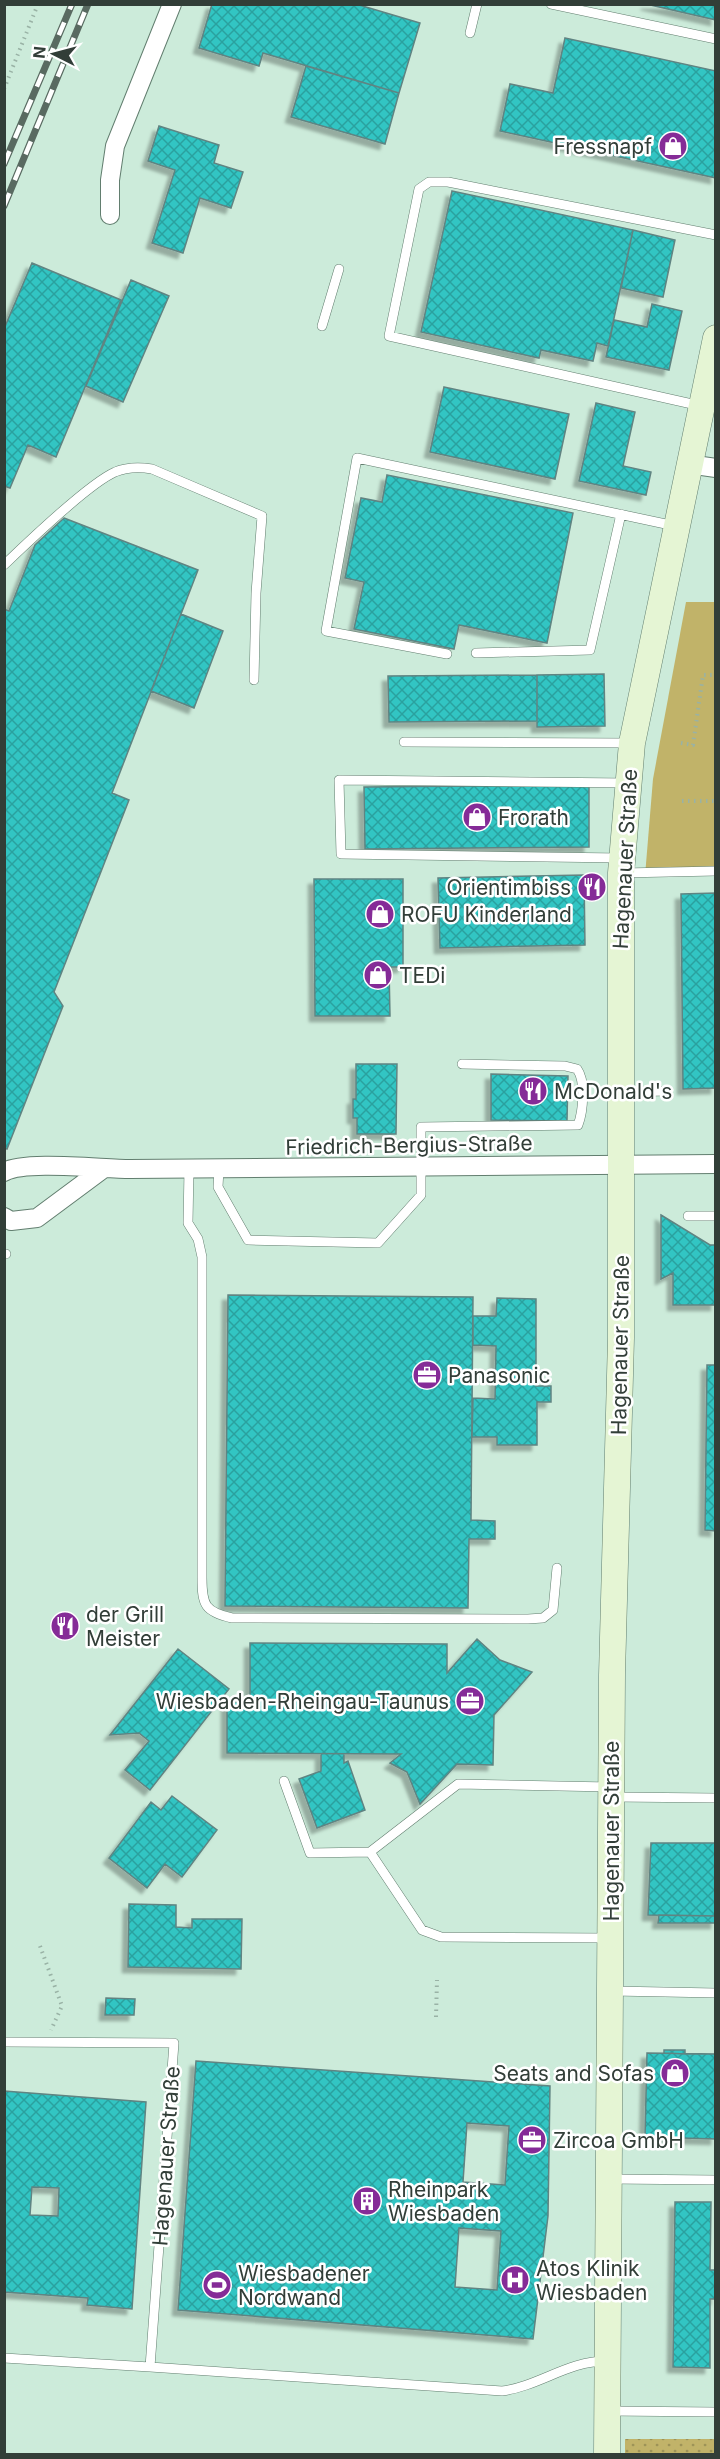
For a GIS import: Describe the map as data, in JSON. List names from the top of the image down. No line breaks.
{"streets":{"street":["Hagenauer Straße","Friedrich-Bergius-Straße"]},"crossings":[["Hagenauer Straße","Friedrich-Bergius-Straße"]],"places":{"shop":["Fressnapf","Frorath","ROFU Kinderland","TEDi","Seats and Sofas"],"restaurant":["Orientimbiss","McDonald's","der Grill Meister"],"office":["Panasonic","Wiesbaden-Rheingau-Taunus","Zircoa GmbH"],"building":["Rheinpark Wiesbaden"],"hospital":["Atos Klinik Wiesbaden"],"sports":["Wiesbadener Nordwand"]},"north":"left"}
